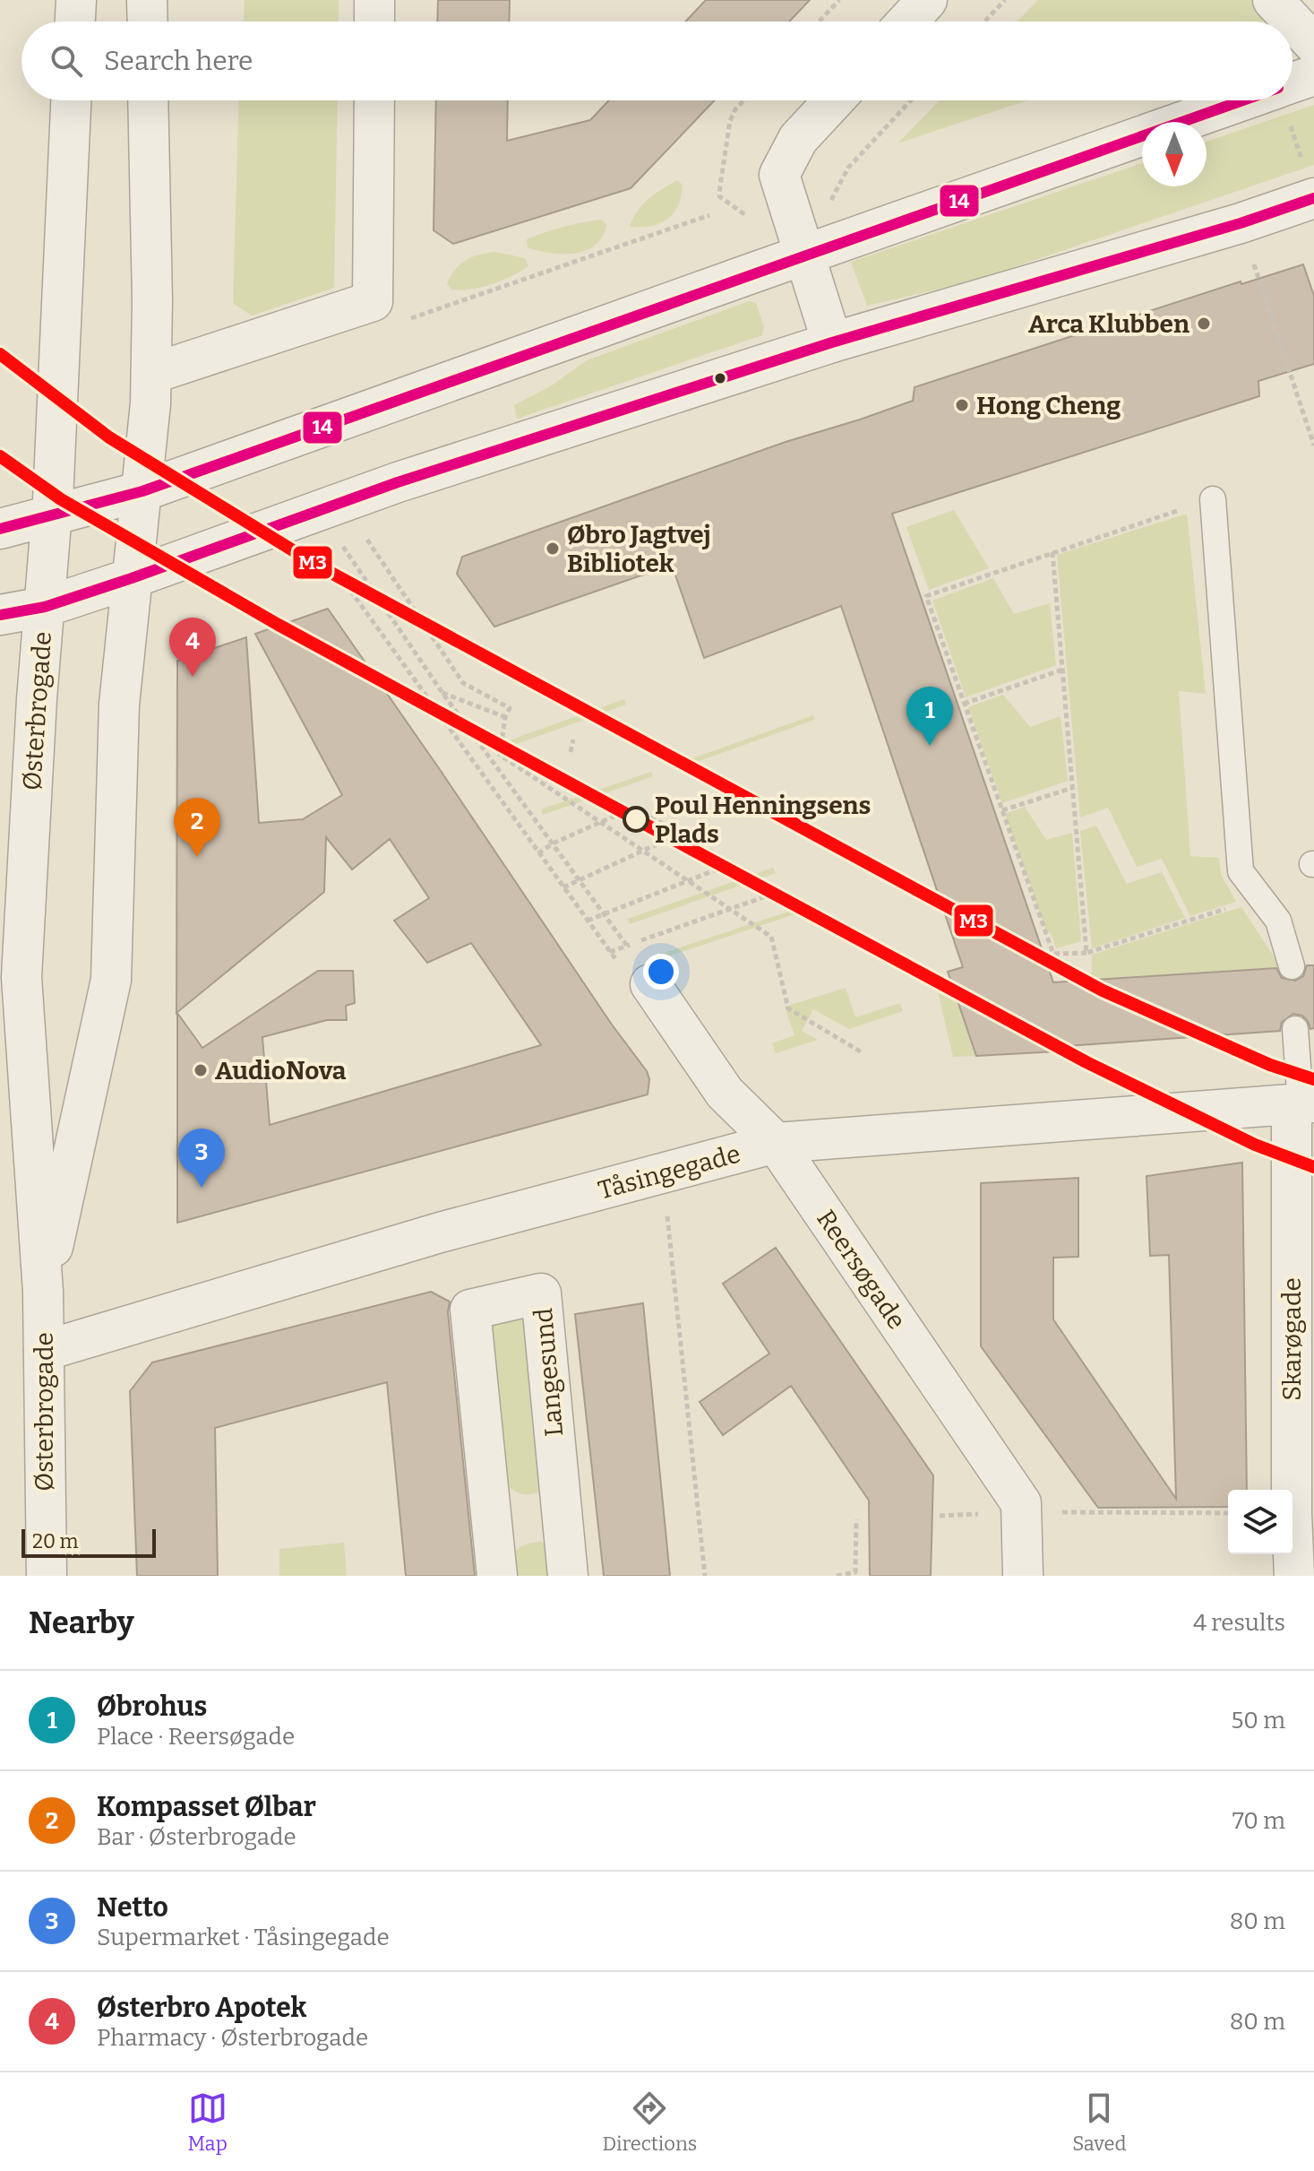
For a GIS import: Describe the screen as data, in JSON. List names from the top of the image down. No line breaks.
{"streets":{"street":["Østerbrogade","Tåsingegade","Reersøgade","Skarøgade","Langesund"]},"crossings":[["Østerbrogade","Tåsingegade"],["Tåsingegade","Reersøgade"],["Tåsingegade","Skarøgade"]],"places":["Arca Klubben","Hong Cheng","Øbro Jagtvej Bibliotek","Poul Henningsens Plads","AudioNova"],"lines":["transit line 14","transit line M3"],"scale_bar":"20 m","north":"bottom","page":{"search":"Search here","pins":["4","1","2","3"],"scale":"20 m","heading":["Nearby","4 results"],"list":[{"mark":"1","name":"Øbrohus","note":"Place · Reersøgade","value":"50 m"},{"mark":"2","name":"Kompasset Ølbar","note":"Bar · Østerbrogade","value":"70 m"},{"mark":"3","name":"Netto","note":"Supermarket · Tåsingegade","value":"80 m"},{"mark":"4","name":"Østerbro Apotek","note":"Pharmacy · Østerbrogade","value":"80 m"}],"nav":["Map","Directions","Saved"]}}
